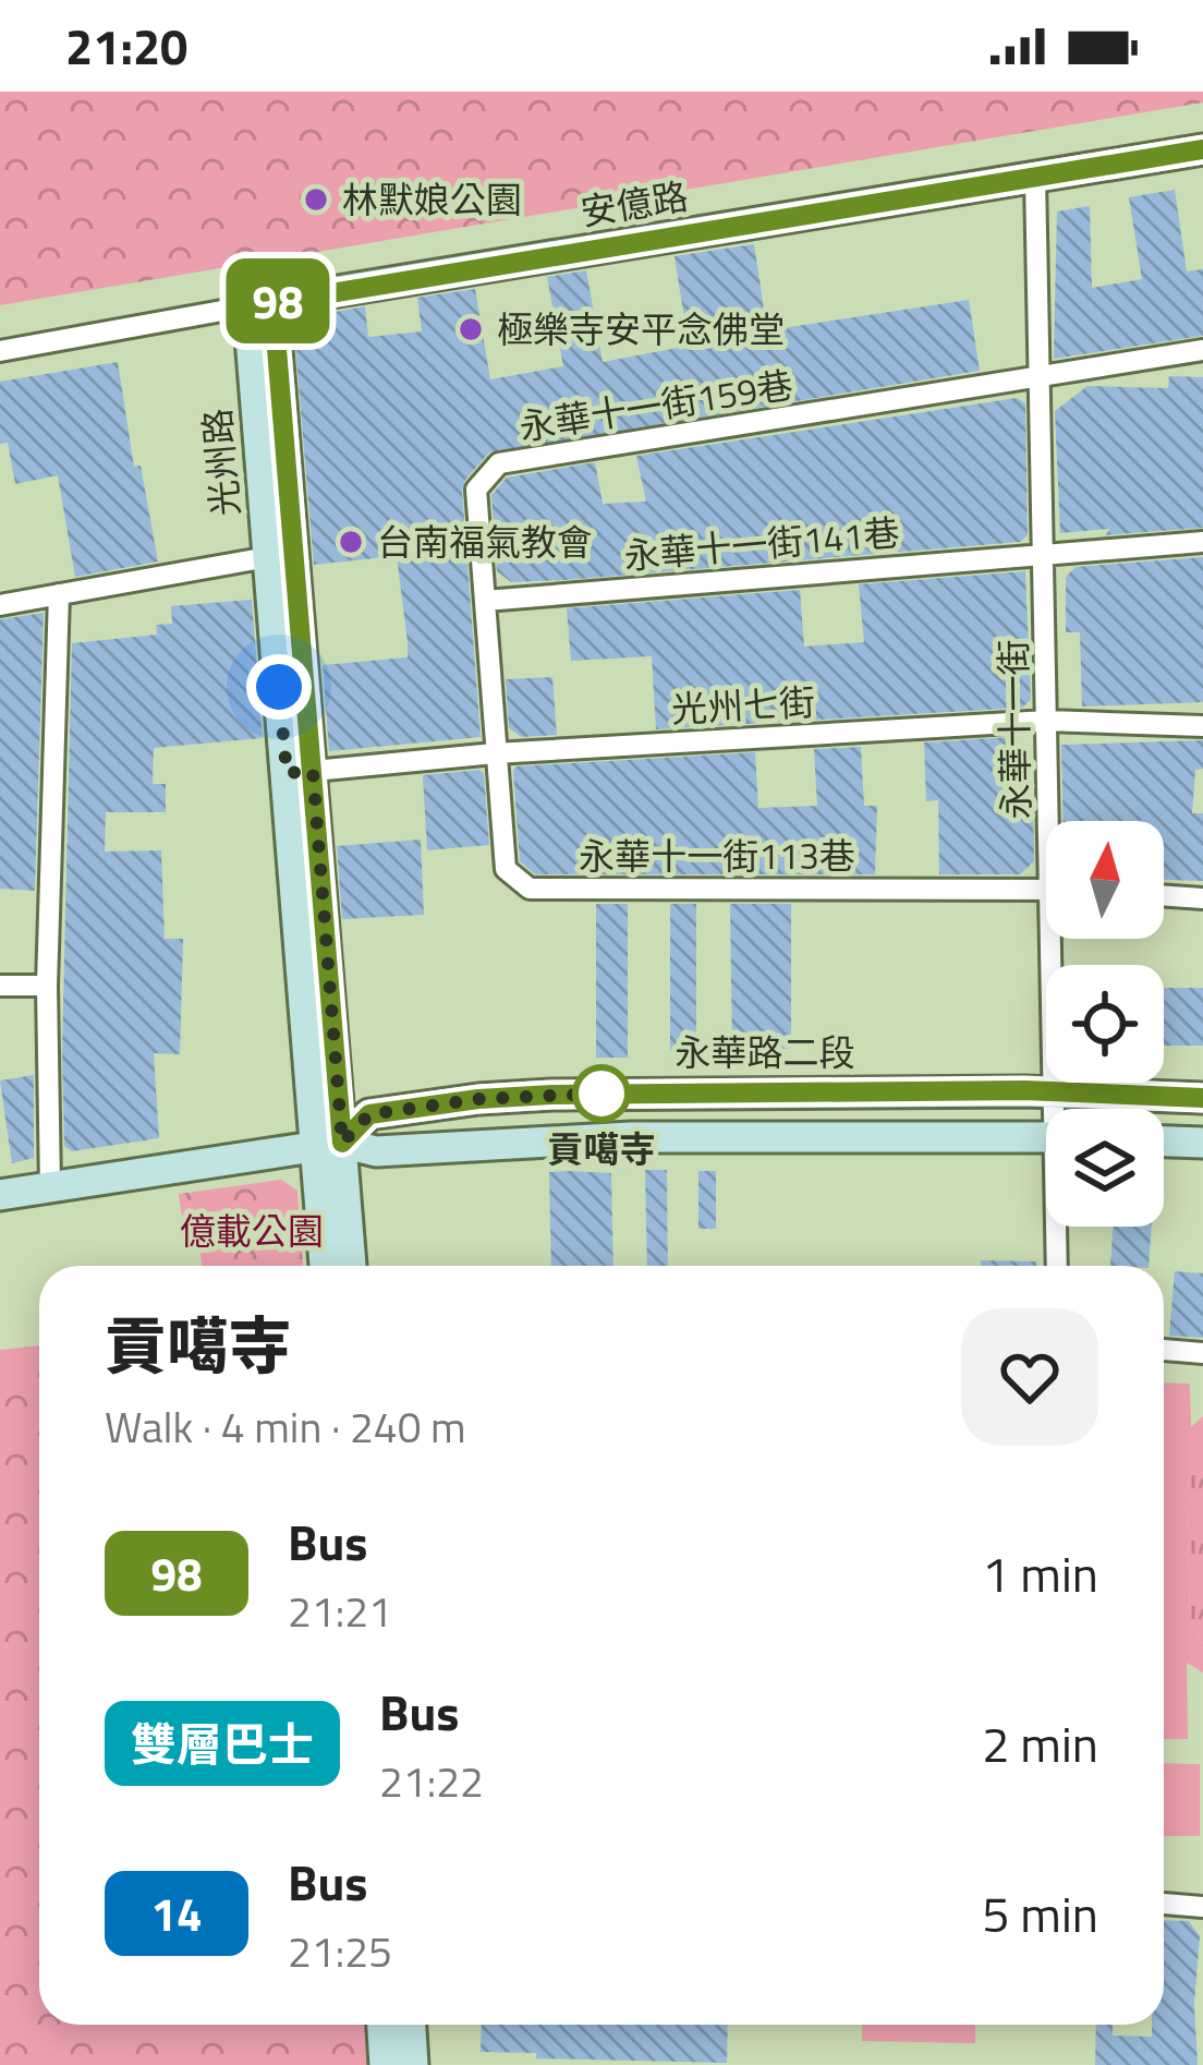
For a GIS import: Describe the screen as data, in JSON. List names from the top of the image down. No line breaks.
{"streets":{"street":["安億路","永華十一街159巷","光州路","永華十一街141巷","光州七街","永華十一街","永華十一街113巷","永華路二段"]},"crossings":[["安億路","光州路"],["安億路","永華十一街"],["永華十一街159巷","永華十一街141巷"],["永華十一街159巷","光州七街"],["永華十一街159巷","永華十一街"],["永華十一街159巷","永華十一街113巷"],["光州路","光州七街"],["光州路","永華路二段"],["永華十一街141巷","永華十一街"],["光州七街","永華十一街"],["光州七街","永華十一街113巷"],["永華十一街","永華路二段"]],"parks":["億載公園"],"places":["林默娘公園","極樂寺安平念佛堂","台南福氣教會","貢噶寺"],"lines":["bus line 98"],"north":"top","page":{"status":"21:20","on_map":"98","heading":["貢噶寺","Walk · 4 min · 240 m"],"list":[{"mark":"98","name":"Bus","note":"21:21","value":"1 min"},{"mark":"雙層巴士","name":"Bus","note":"21:22","value":"2 min"},{"mark":"14","name":"Bus","note":"21:25","value":"5 min"}]}}
